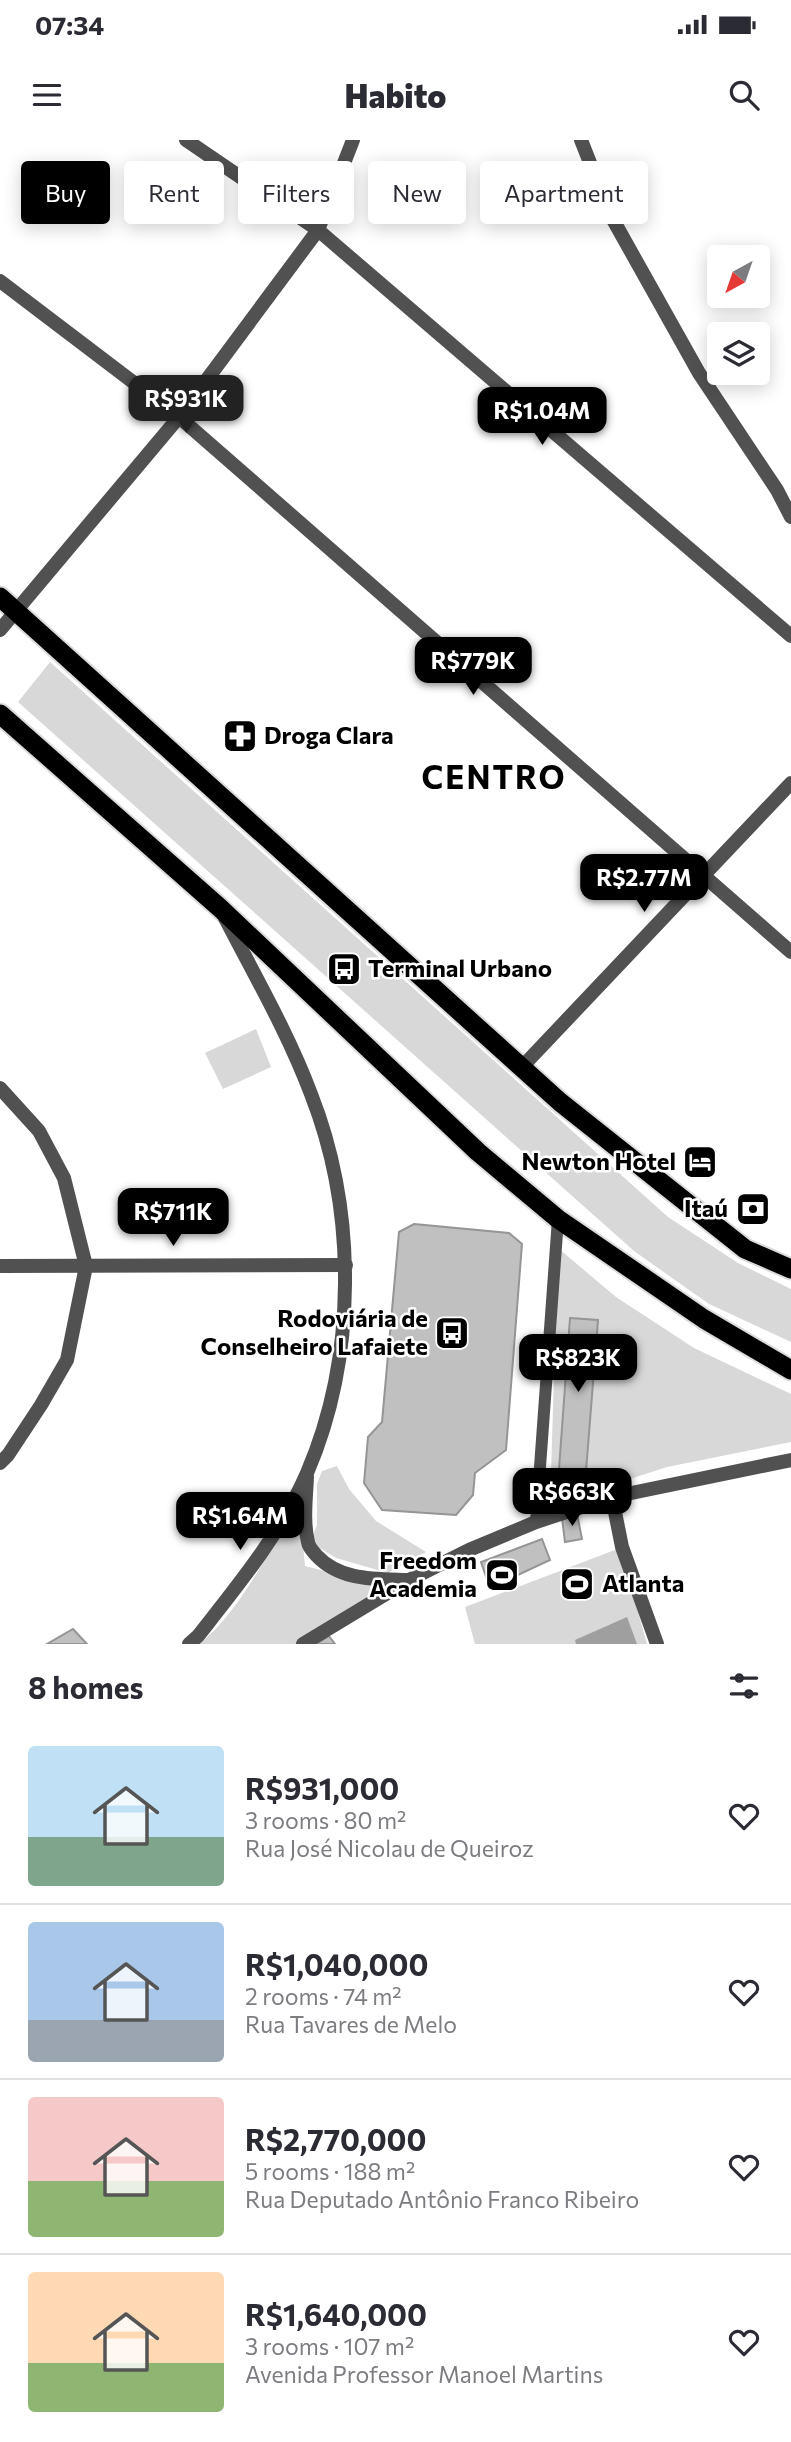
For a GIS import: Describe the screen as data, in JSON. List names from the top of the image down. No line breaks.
{"districts":["CENTRO"],"places":{"pharmacy":["Droga Clara"],"bus stop":["Terminal Urbano","Rodoviária de Conselheiro Lafaiete"],"hotel":["Newton Hotel"],"bank":["Itaú"],"sports":["Freedom Academia","Atlanta"]},"north":"bottom left","page":{"status":"07:34","header":"Habito","chip":["Buy","Rent","Filters","New","Apartment"],"price":["R$931K","R$1.04M","R$779K","R$2.77M","R$711K","R$823K","R$663K","R$1.64M"],"heading":"8 homes","list":[{"name":"R$931,000","note":"3 rooms · 80 m² · Rua José Nicolau de Queiroz"},{"name":"R$1,040,000","note":"2 rooms · 74 m² · Rua Tavares de Melo"},{"name":"R$2,770,000","note":"5 rooms · 188 m² · Rua Deputado Antônio Franco Ribeiro"},{"name":"R$1,640,000","note":"3 rooms · 107 m² · Avenida Professor Manoel Martins"}]}}
